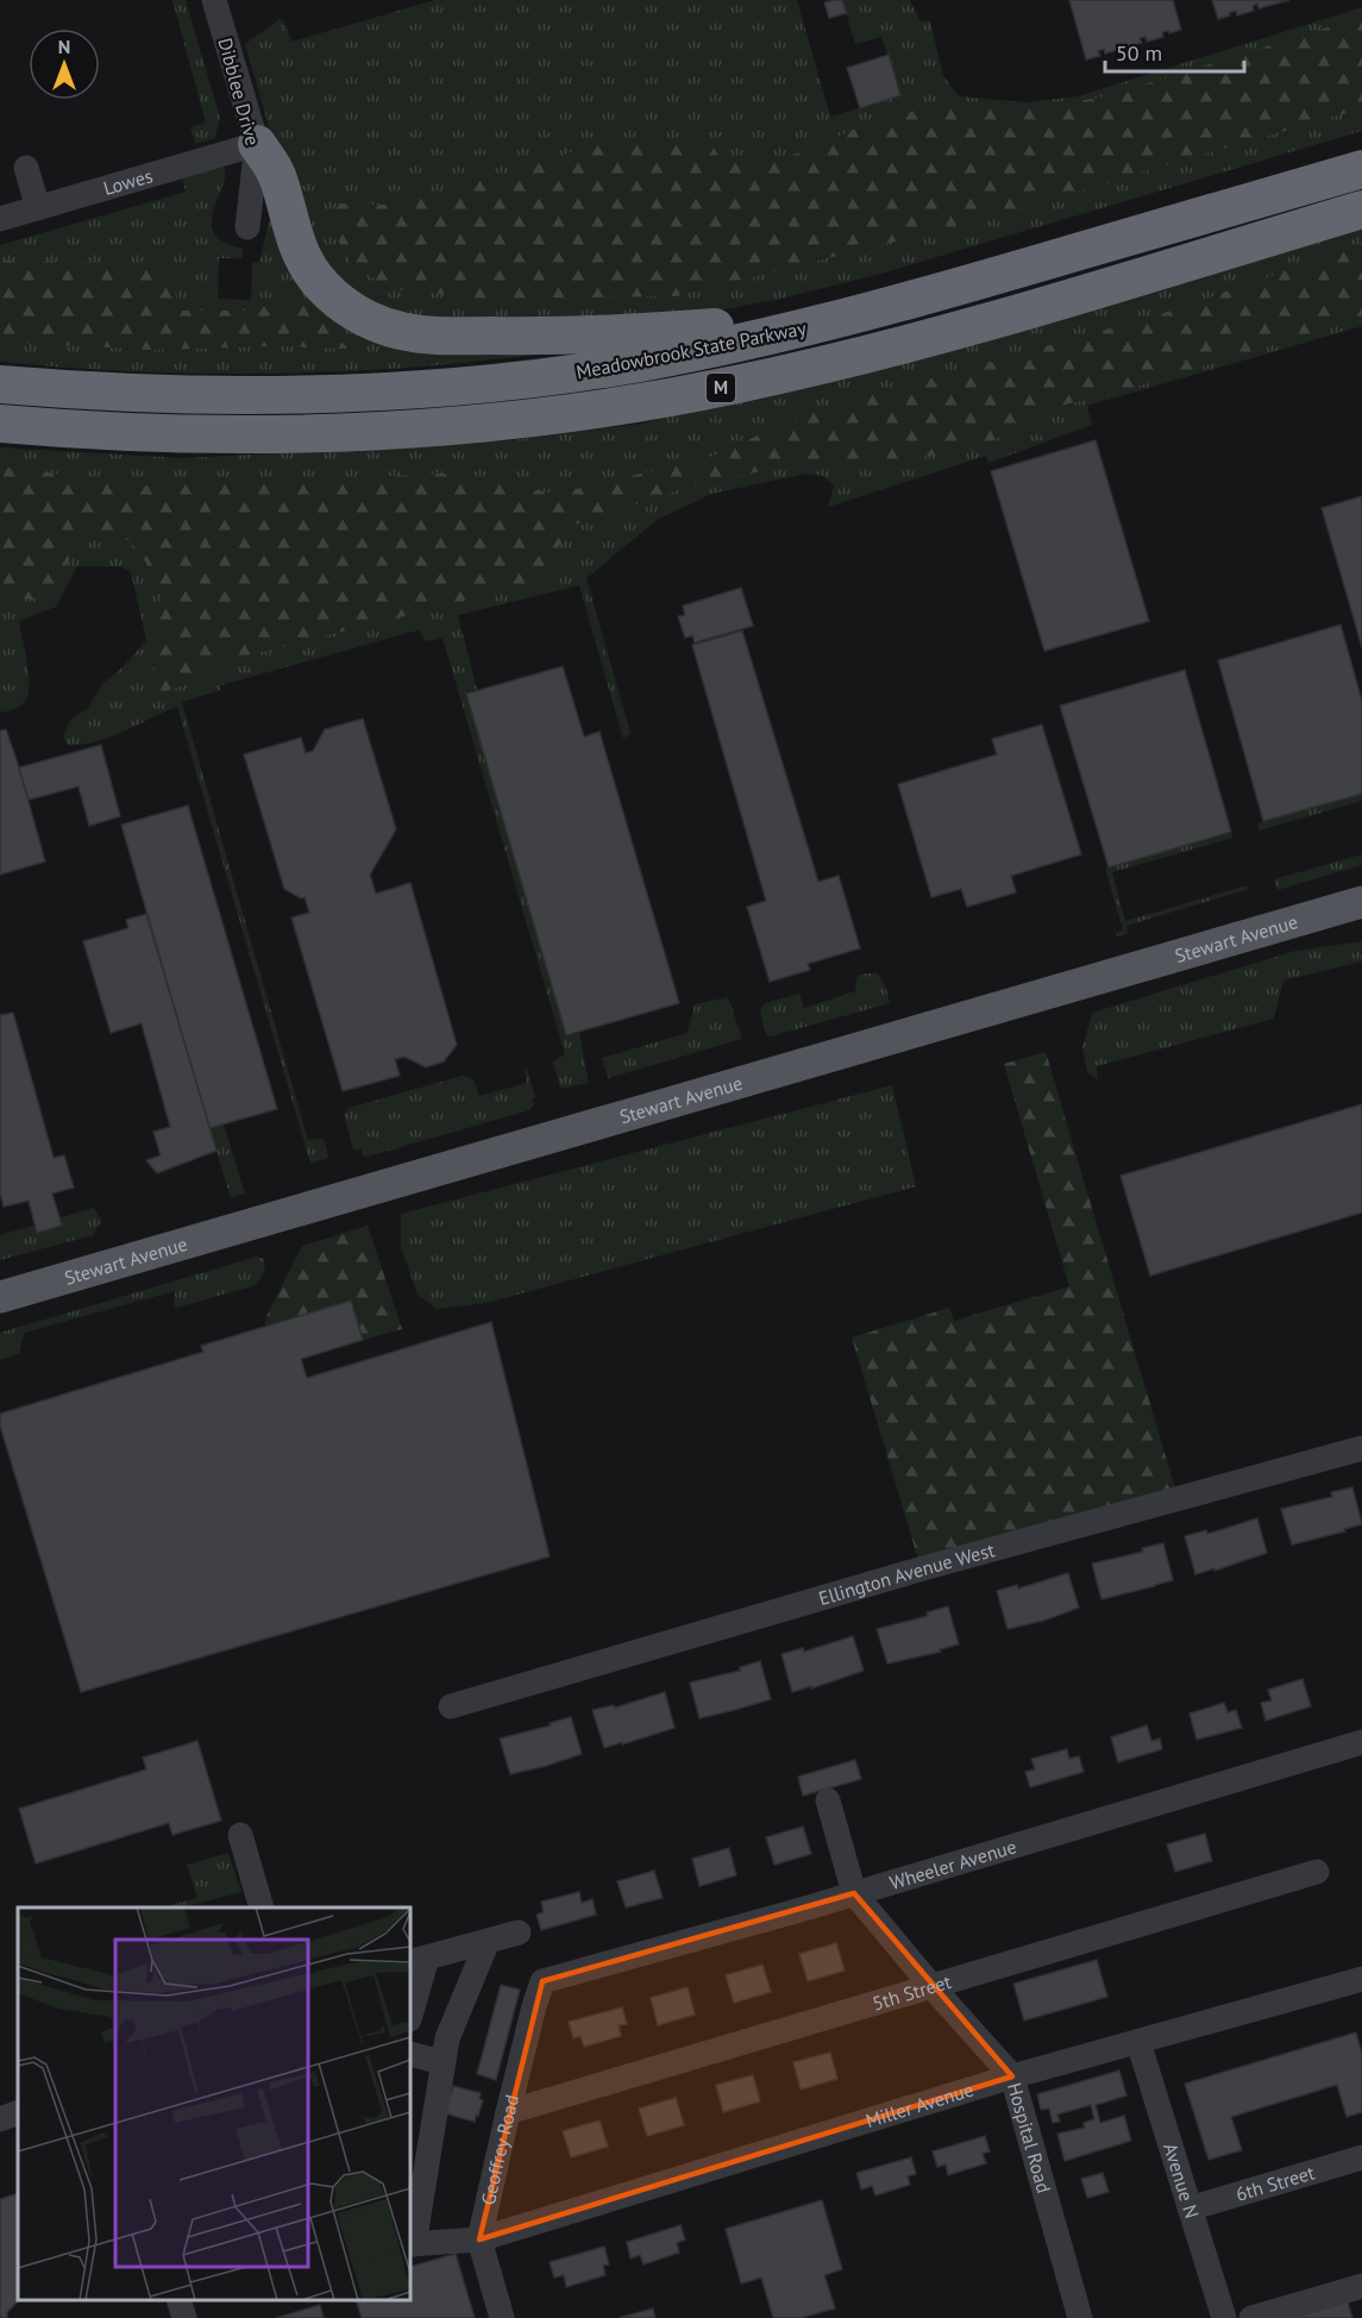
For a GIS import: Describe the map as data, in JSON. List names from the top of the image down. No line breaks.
{"streets":{"highway":["Meadowbrook State Parkway","M"],"main road":["Stewart Avenue"],"street":["Dibblee Drive","Lowes","Ellington Avenue West","Wheeler Avenue","5th Street","Miller Avenue","Hospital Road","Geoffrey Road","Avenue N","6th Street"]},"crossings":[["Dibblee Drive","Lowes"],["Wheeler Avenue","Hospital Road"],["Wheeler Avenue","Geoffrey Road"],["5th Street","Hospital Road"],["5th Street","Geoffrey Road"],["Miller Avenue","Hospital Road"],["Miller Avenue","Geoffrey Road"],["Miller Avenue","Avenue N"],["Avenue N","6th Street"]],"scale_bar":"50 m","north":"top"}
